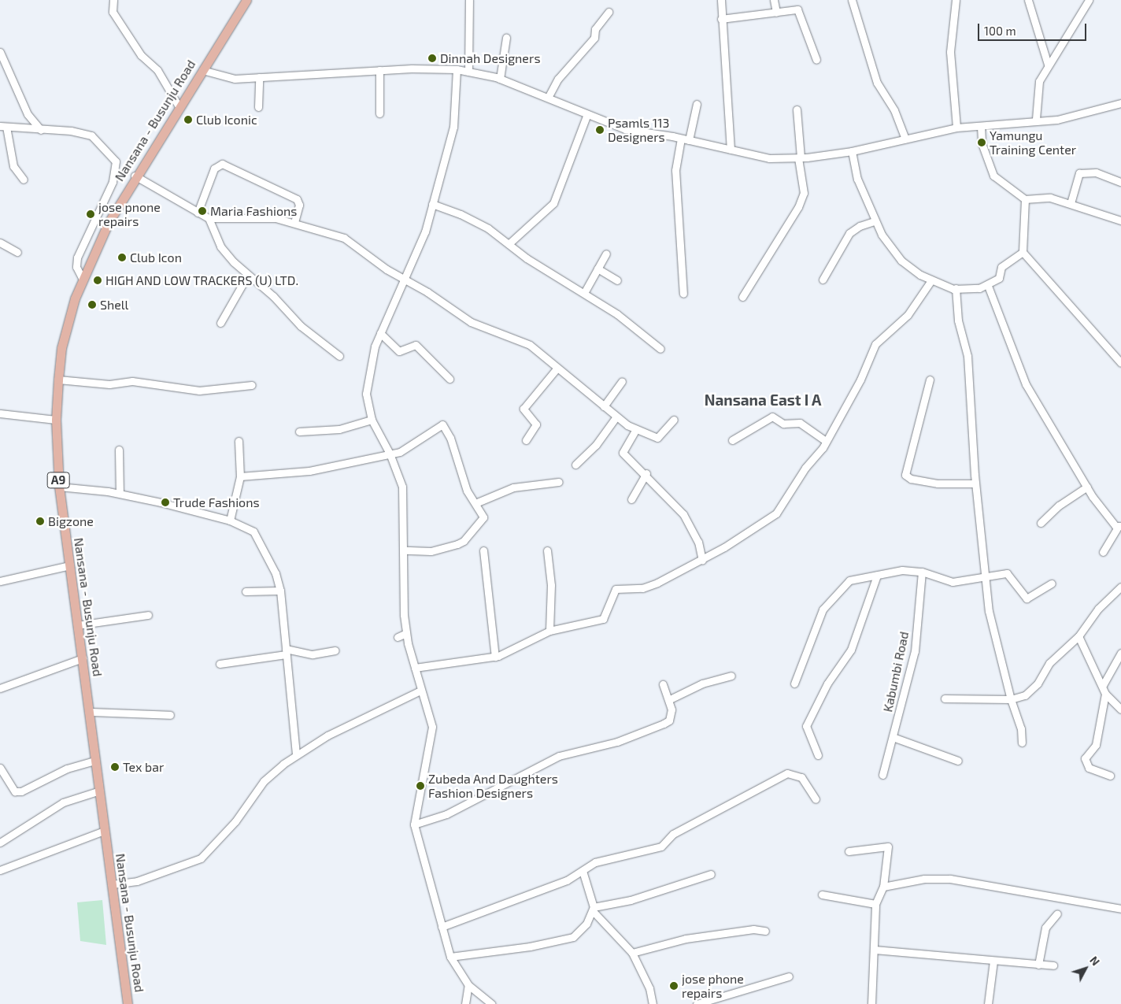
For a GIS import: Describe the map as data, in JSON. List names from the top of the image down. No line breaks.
{"streets":{"main road":["Nansana - Busunju Road","A9"],"street":["Kabumbi Road"]},"districts":["Nansana East I A"],"places":["Dinnah Designers","Club Iconic","Psamls 113 Designers","Yamungu Training Center","Maria Fashions","jose pnone repairs","Club Icon","HIGH AND LOW TRACKERS (U) LTD.","Shell","Trude Fashions","Bigzone","Tex bar","Zubeda And Daughters Fashion Designers","jose phone repairs"],"scale_bar":"100 m","north":"top right"}
